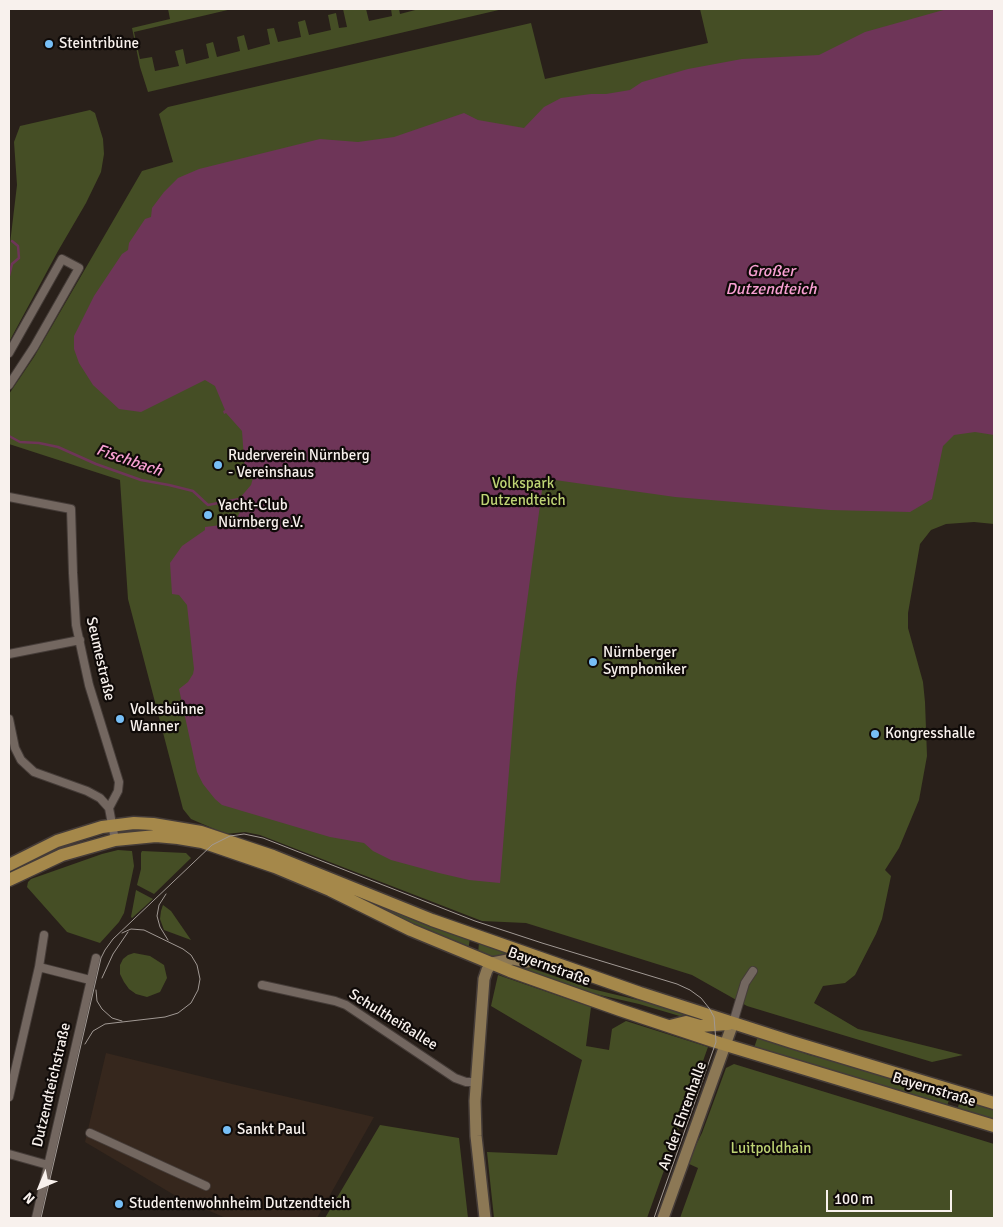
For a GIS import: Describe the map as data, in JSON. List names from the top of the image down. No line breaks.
{"streets":{"main road":["Bayernstraße","An der Ehrenhalle"],"street":["Seumestraße","Schultheißallee","Dutzendteichstraße"]},"crossings":[["Bayernstraße","An der Ehrenhalle"]],"water":["Großer Dutzendteich","Fischbach"],"parks":["Volkspark Dutzendteich","Luitpoldhain"],"places":["Steintribüne","Ruderverein Nürnberg - Vereinshaus","Yacht-Club Nürnberg e.V.","Nürnberger Symphoniker","Volksbühne Wanner","Kongresshalle","Sankt Paul","Studentenwohnheim Dutzendteich"],"scale_bar":"100 m","north":"bottom left"}
